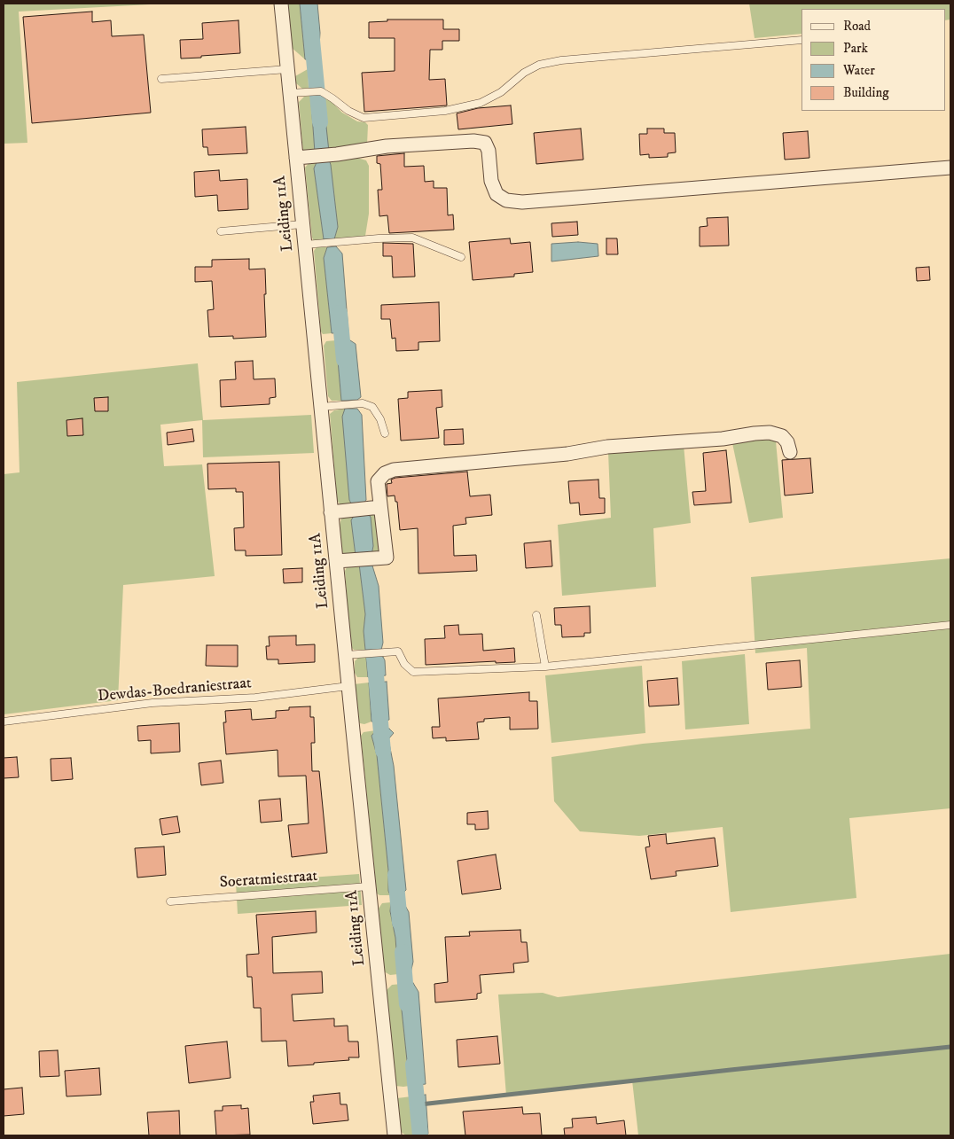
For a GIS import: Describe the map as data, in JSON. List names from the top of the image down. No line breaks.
{"streets":{"street":["Leiding 11A"],"lane":["Dewdas-Boedraniestraat","Soeratmiestraat"]},"crossings":[["Leiding 11A","Dewdas-Boedraniestraat"],["Leiding 11A","Soeratmiestraat"]],"legend":["Road","Park","Water","Building"]}
